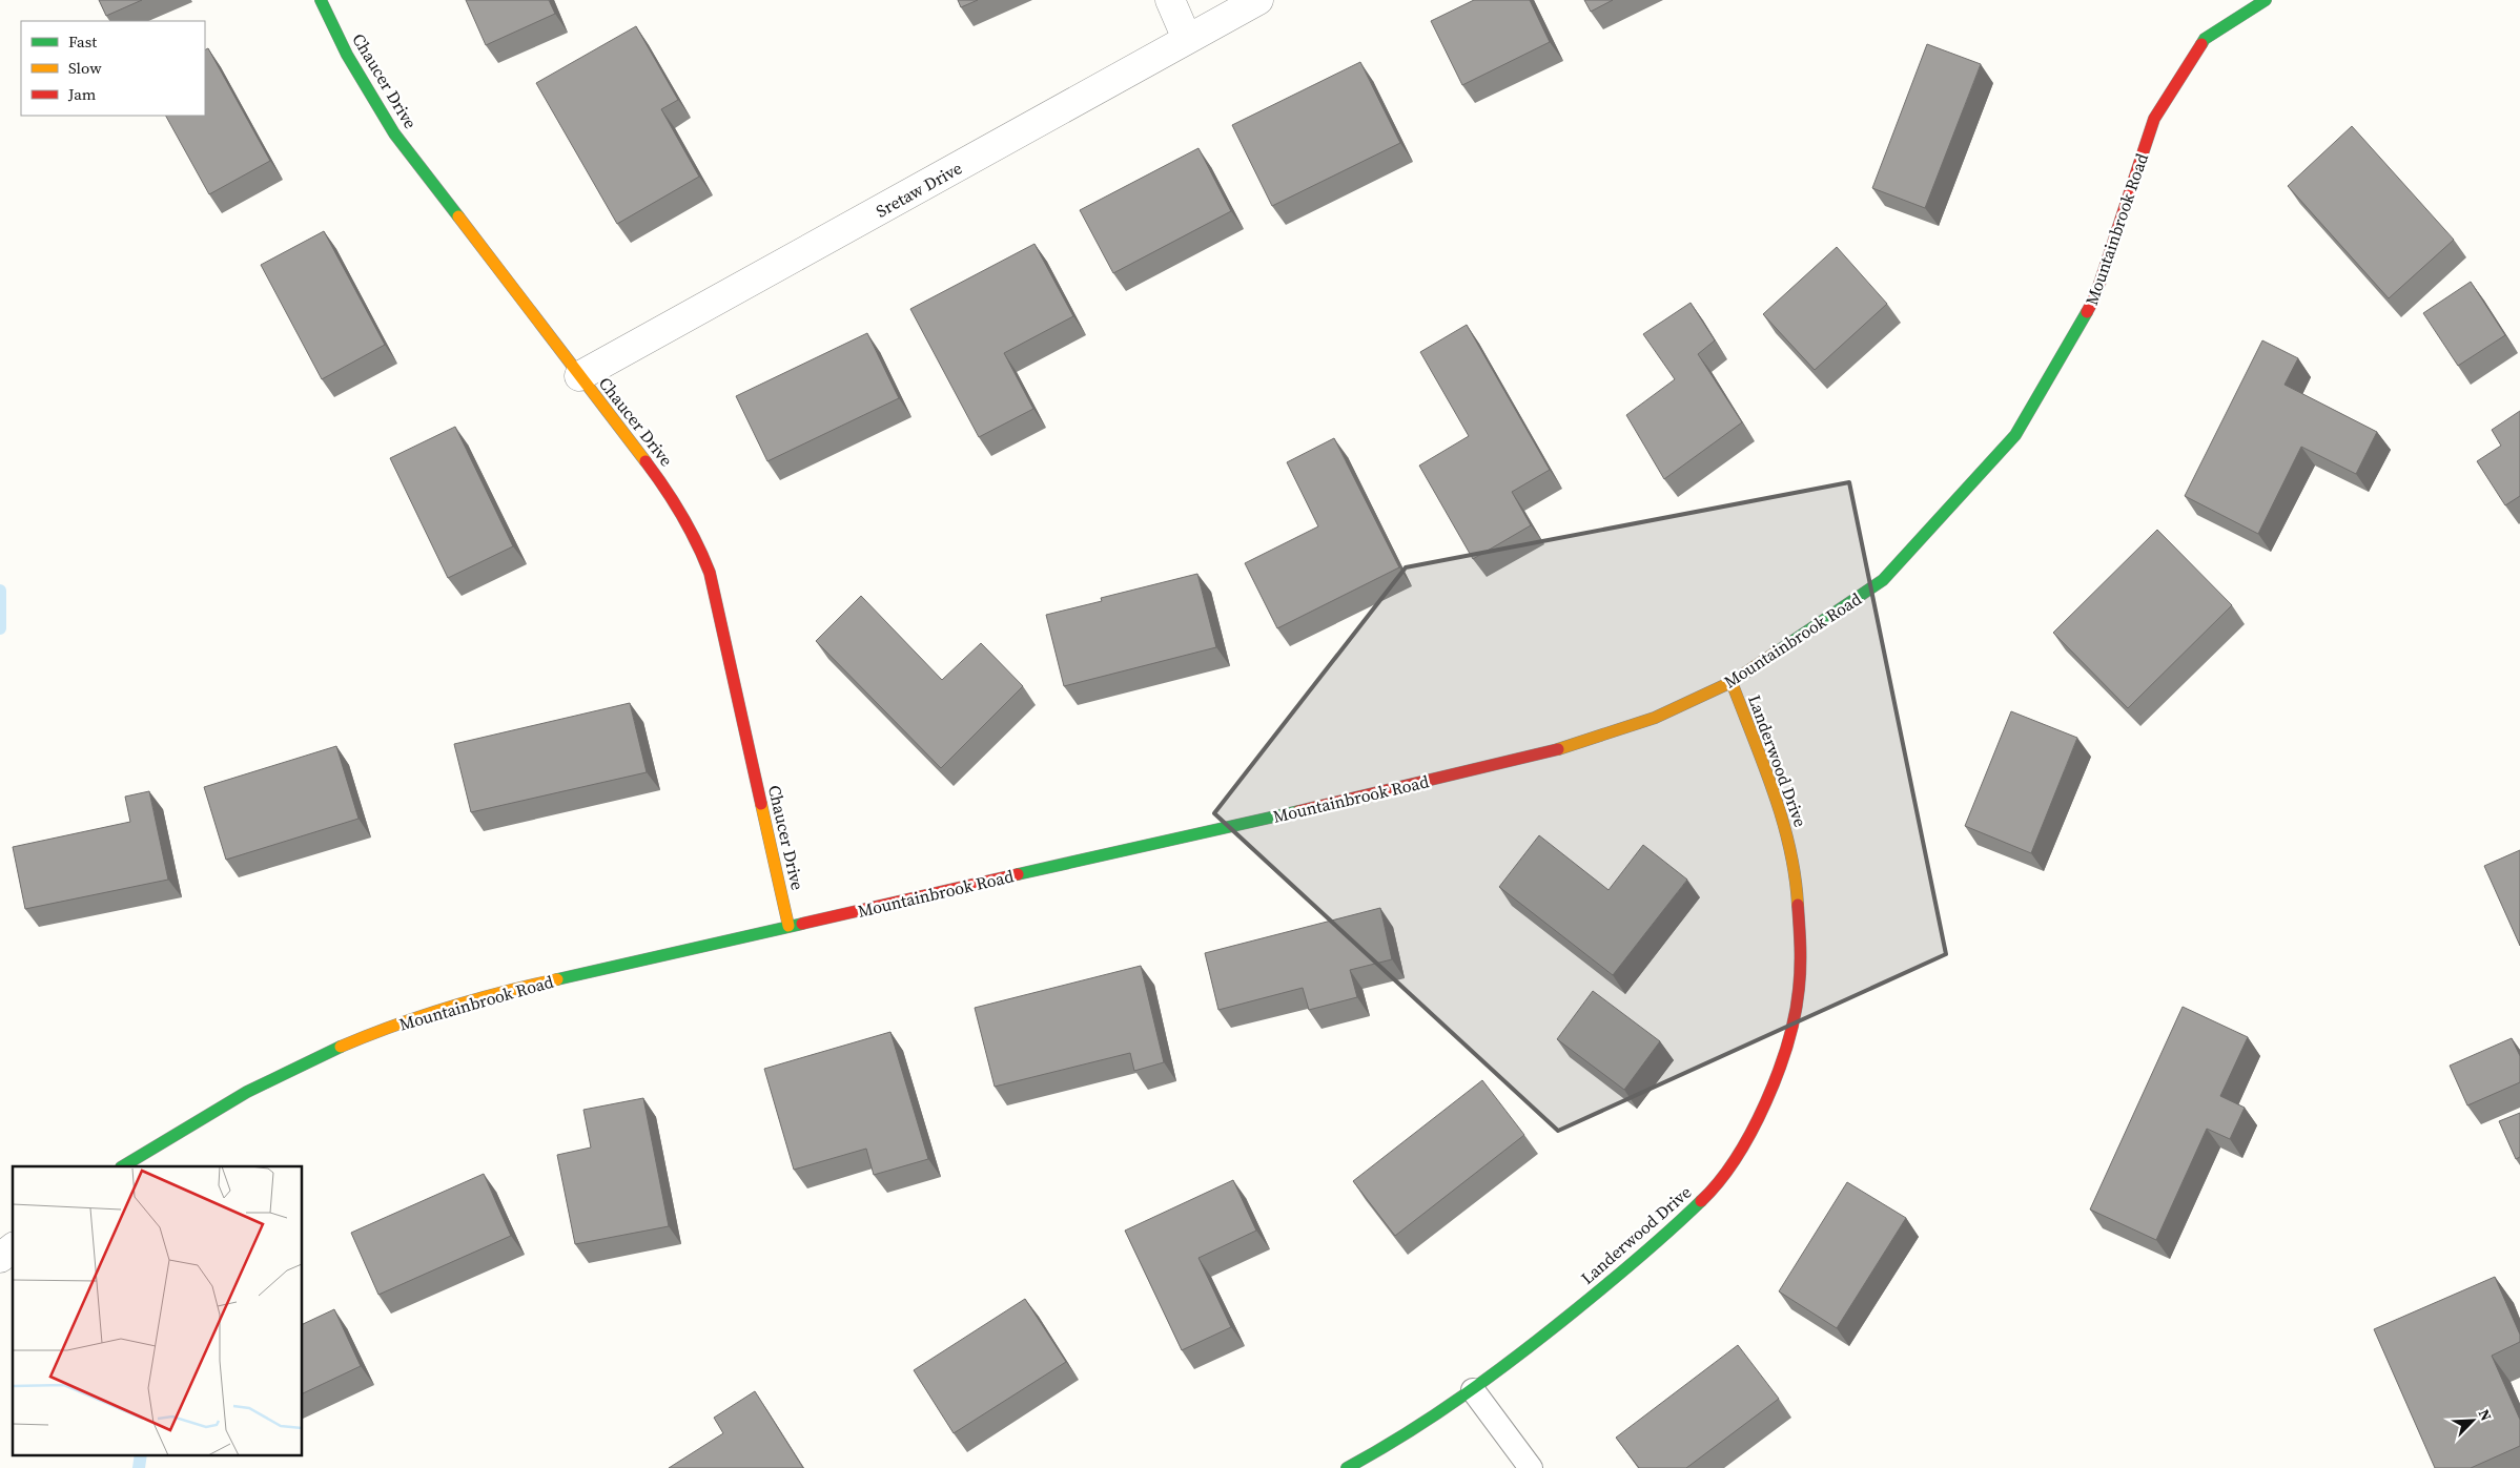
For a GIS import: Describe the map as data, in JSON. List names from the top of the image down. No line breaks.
{"streets":{"street":["Chaucer Drive","Sretaw Drive","Mountainbrook Road","Landerwood Drive"]},"crossings":[["Chaucer Drive","Sretaw Drive"],["Chaucer Drive","Mountainbrook Road"],["Mountainbrook Road","Landerwood Drive"]],"legend":["Fast","Slow","Jam"],"north":"top right"}
